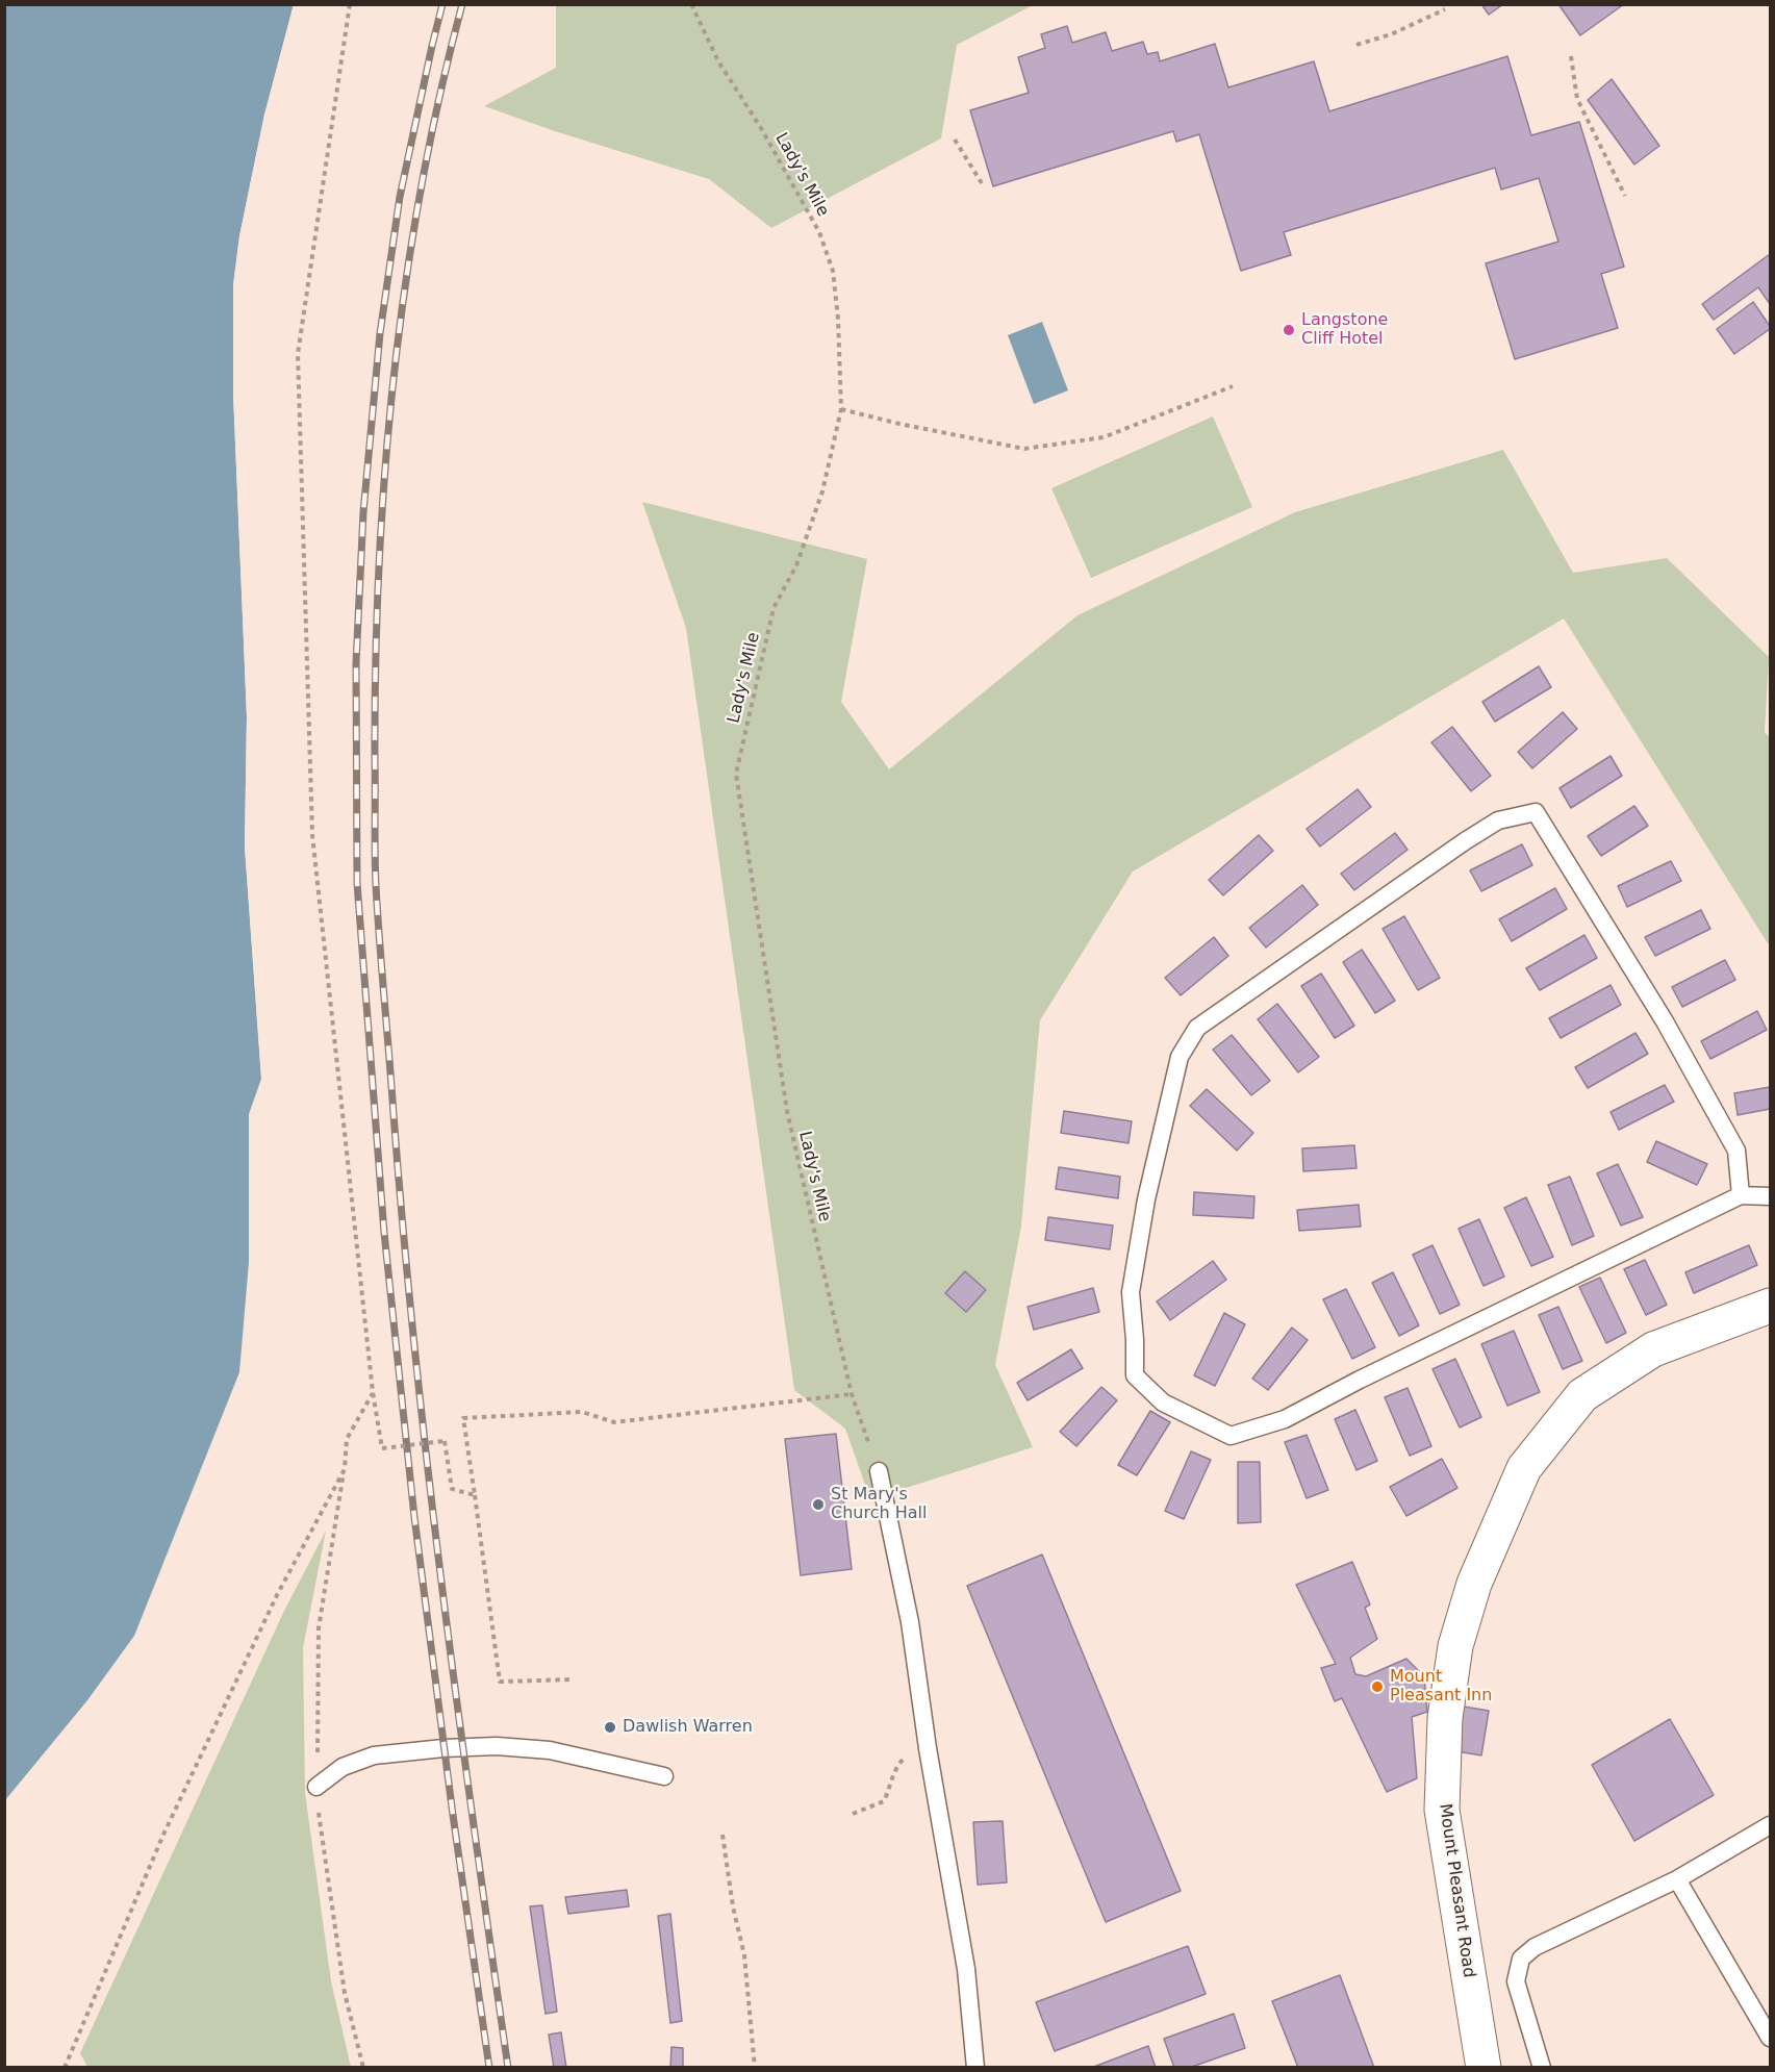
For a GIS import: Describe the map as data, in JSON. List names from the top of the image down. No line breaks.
{"streets":{"street":["Mount Pleasant Road"],"path":["Lady's Mile"]},"places":["Langstone Cliff Hotel","St Mary's Church Hall","Mount Pleasant Inn","Dawlish Warren"]}
